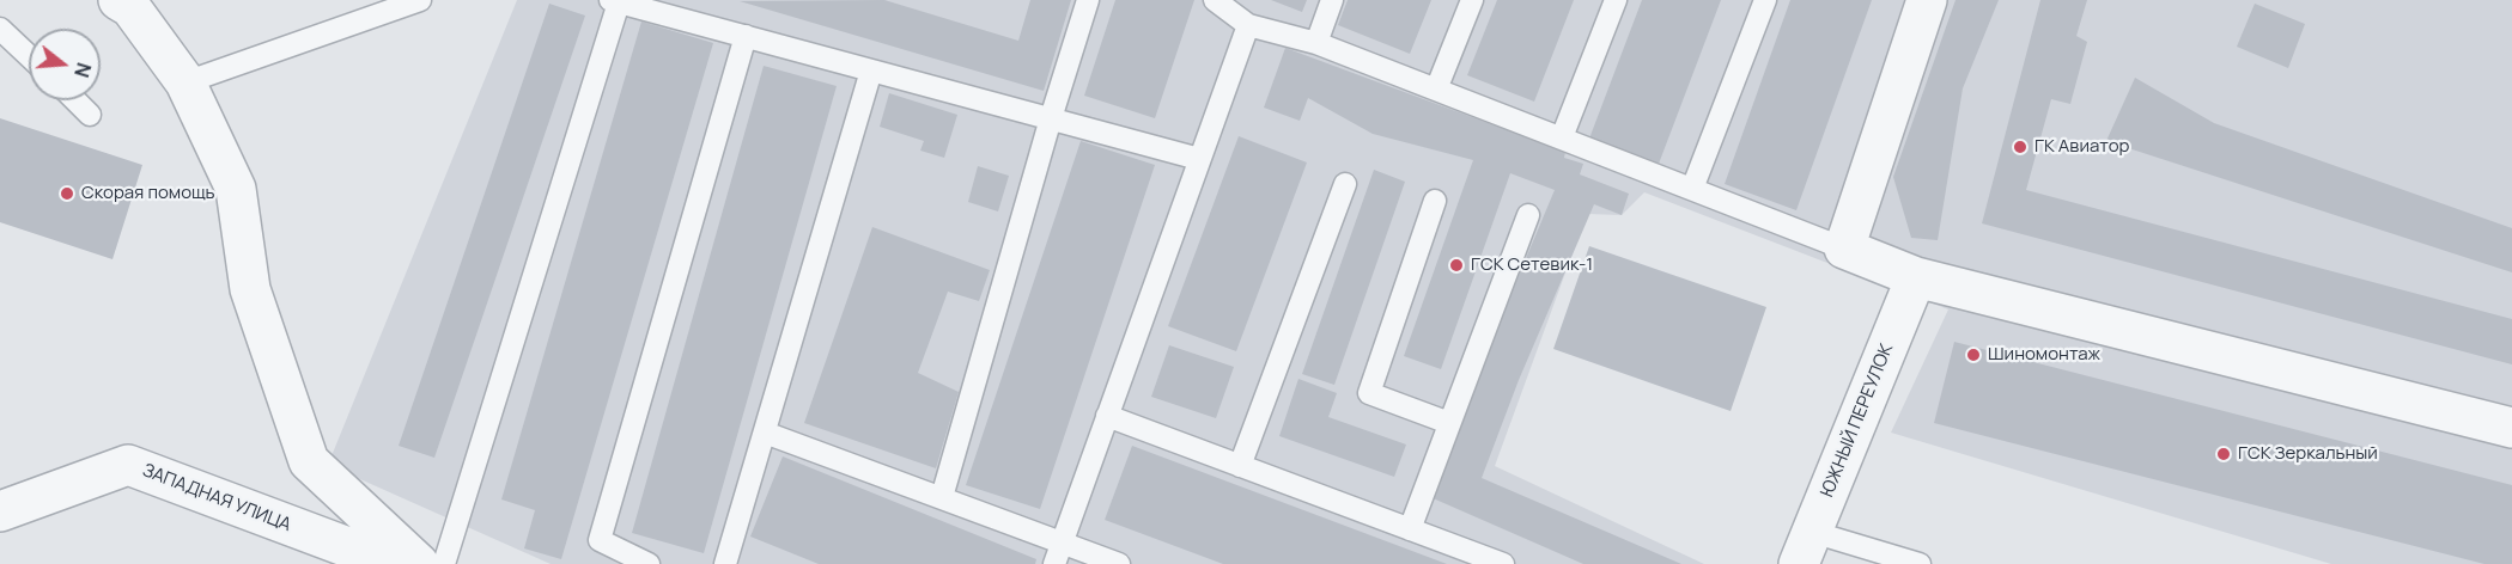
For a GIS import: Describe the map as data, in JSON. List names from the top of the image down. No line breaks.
{"streets":{"street":["ЮЖНЫЙ ПЕРЕУЛОК","ЗАПАДНАЯ УЛИЦА"]},"places":["ГК Авиатор","Скорая помощь","ГСК Сетевик-1","Шиномонтаж","ГСК Зеркальный"],"north":"right"}
